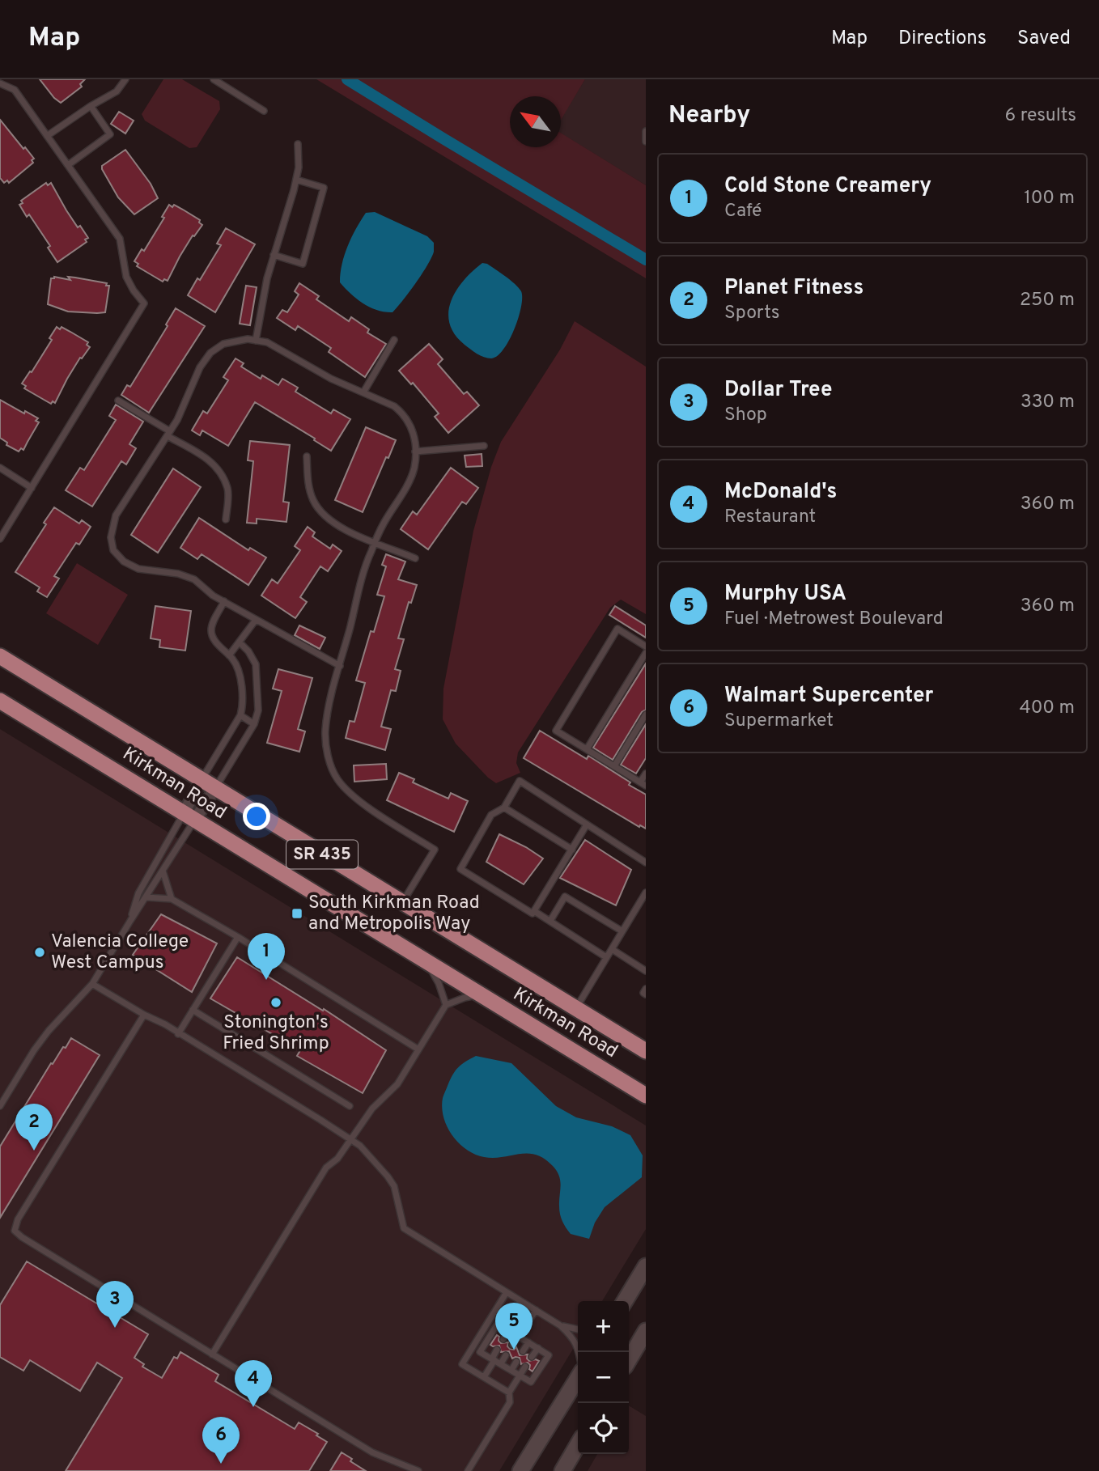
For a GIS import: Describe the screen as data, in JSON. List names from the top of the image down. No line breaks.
{"streets":{"main road":["Kirkman Road","SR 435"]},"places":{"transit":["South Kirkman Road and Metropolis Way"],"other":["Valencia College West Campus","Stonington's Fried Shrimp"]},"north":"top left","page":{"header":"Map","nav":["Map","Directions","Saved"],"heading":["Nearby","6 results"],"list":[{"mark":"1","name":"Cold Stone Creamery","note":"Café","value":"100 m"},{"mark":"2","name":"Planet Fitness","note":"Sports","value":"250 m"},{"mark":"3","name":"Dollar Tree","note":"Shop","value":"330 m"},{"mark":"4","name":"McDonald's","note":"Restaurant","value":"360 m"},{"mark":"5","name":"Murphy USA","note":"Fuel · Metrowest Boulevard","value":"360 m"},{"mark":"6","name":"Walmart Supercenter","note":"Supermarket","value":"400 m"}],"pins":["1","2","3","5","4","6"],"map_buttons":["+","−"]}}
